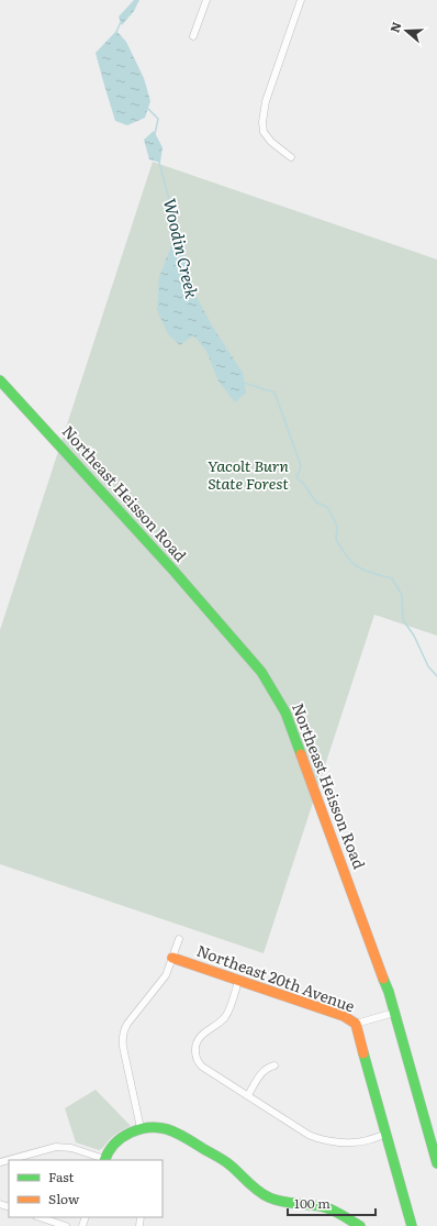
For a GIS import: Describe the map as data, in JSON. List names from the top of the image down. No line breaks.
{"streets":{"street":["Northeast Heisson Road","Northeast 20th Avenue"]},"crossings":[["Northeast Heisson Road","Northeast 20th Avenue"]],"water":["Woodin Creek"],"parks":["Yacolt Burn State Forest"],"legend":["Fast","Slow"],"scale_bar":"100 m","north":"left"}
